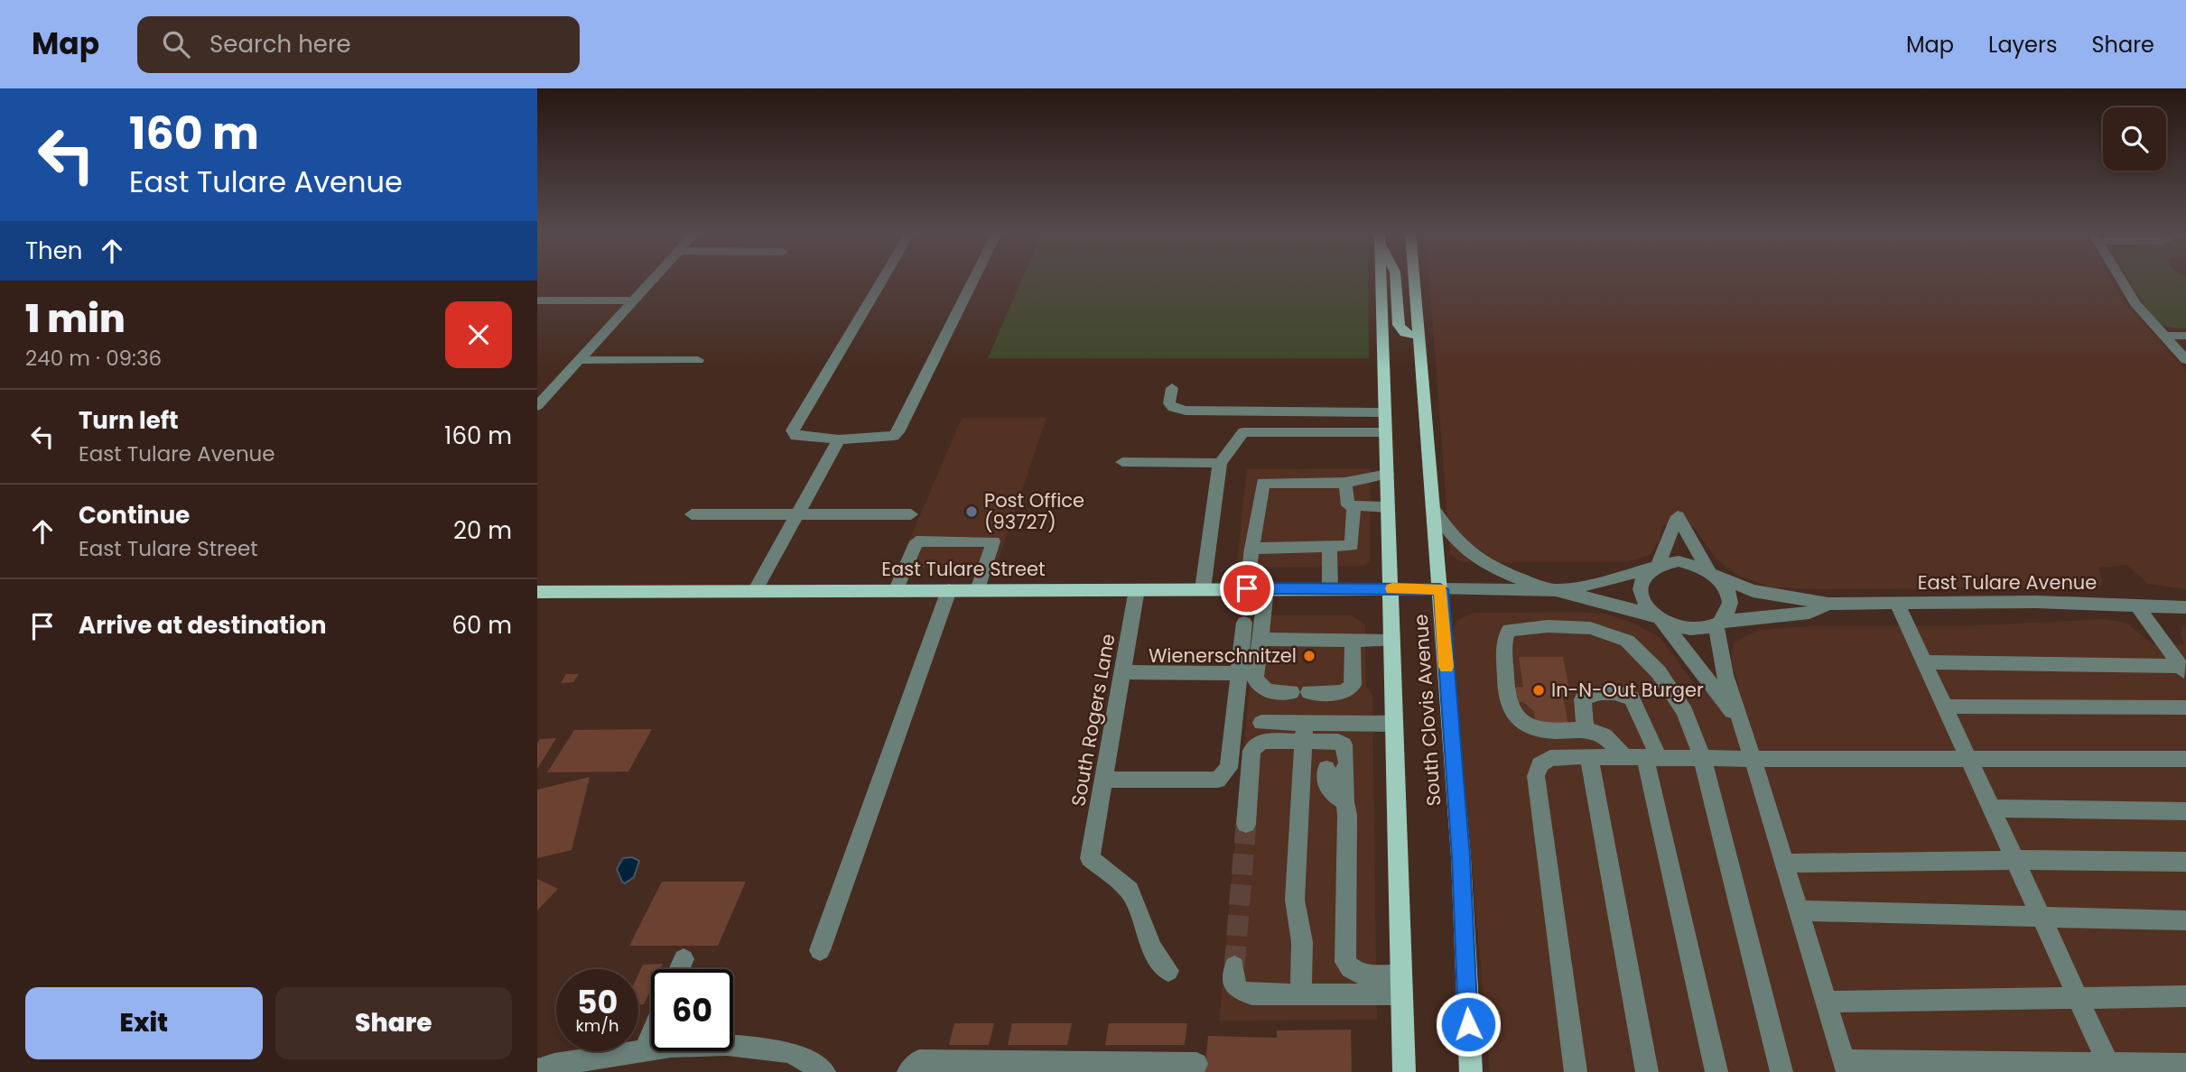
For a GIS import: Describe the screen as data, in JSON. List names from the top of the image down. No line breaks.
{"streets":{"main road":["East Tulare Street","East Tulare Avenue","South Clovis Avenue"],"street":["South Rogers Lane"]},"crossings":[["East Tulare Street","East Tulare Avenue"],["East Tulare Street","South Clovis Avenue"],["East Tulare Street","South Rogers Lane"],["East Tulare Avenue","South Clovis Avenue"]],"places":["Post Office (93727)","Wienerschnitzel","In-N-Out Burger"],"page":{"header":"Map","search":"Search here","nav":["Map","Layers","Share"],"turn":["160 m","East Tulare Avenue"],"then":"Then","heading":["1 min","240 m · 09:36"],"list":[{"name":"Turn left","note":"East Tulare Avenue","value":"160 m"},{"name":"Continue","note":"East Tulare Street","value":"20 m"},{"name":"Arrive at destination","value":"60 m"}],"speed":"50 km/h","limit":"60","buttons":["Exit","Share"]}}
